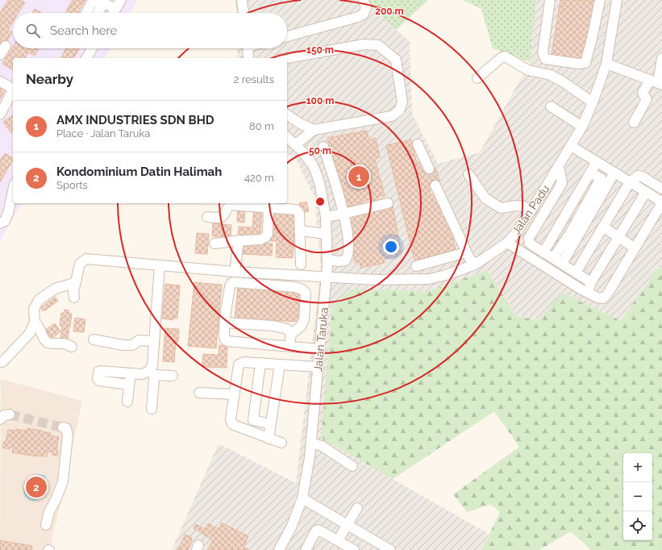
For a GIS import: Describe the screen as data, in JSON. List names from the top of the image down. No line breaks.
{"streets":{"street":["Jalan Padu","Jalan Taruka"]},"crossings":[["Jalan Padu","Jalan Taruka"]],"page":{"search":"Search here","heading":["Nearby","2 results"],"list":[{"mark":"1","name":"AMX INDUSTRIES SDN BHD","note":"Place · Jalan Taruka","value":"80 m"},{"mark":"2","name":"Kondominium Datin Halimah","note":"Sports","value":"420 m"}],"pins":["1","2"],"map_buttons":["+","−"]},"rings":["200 m","150 m","100 m","50 m"]}
